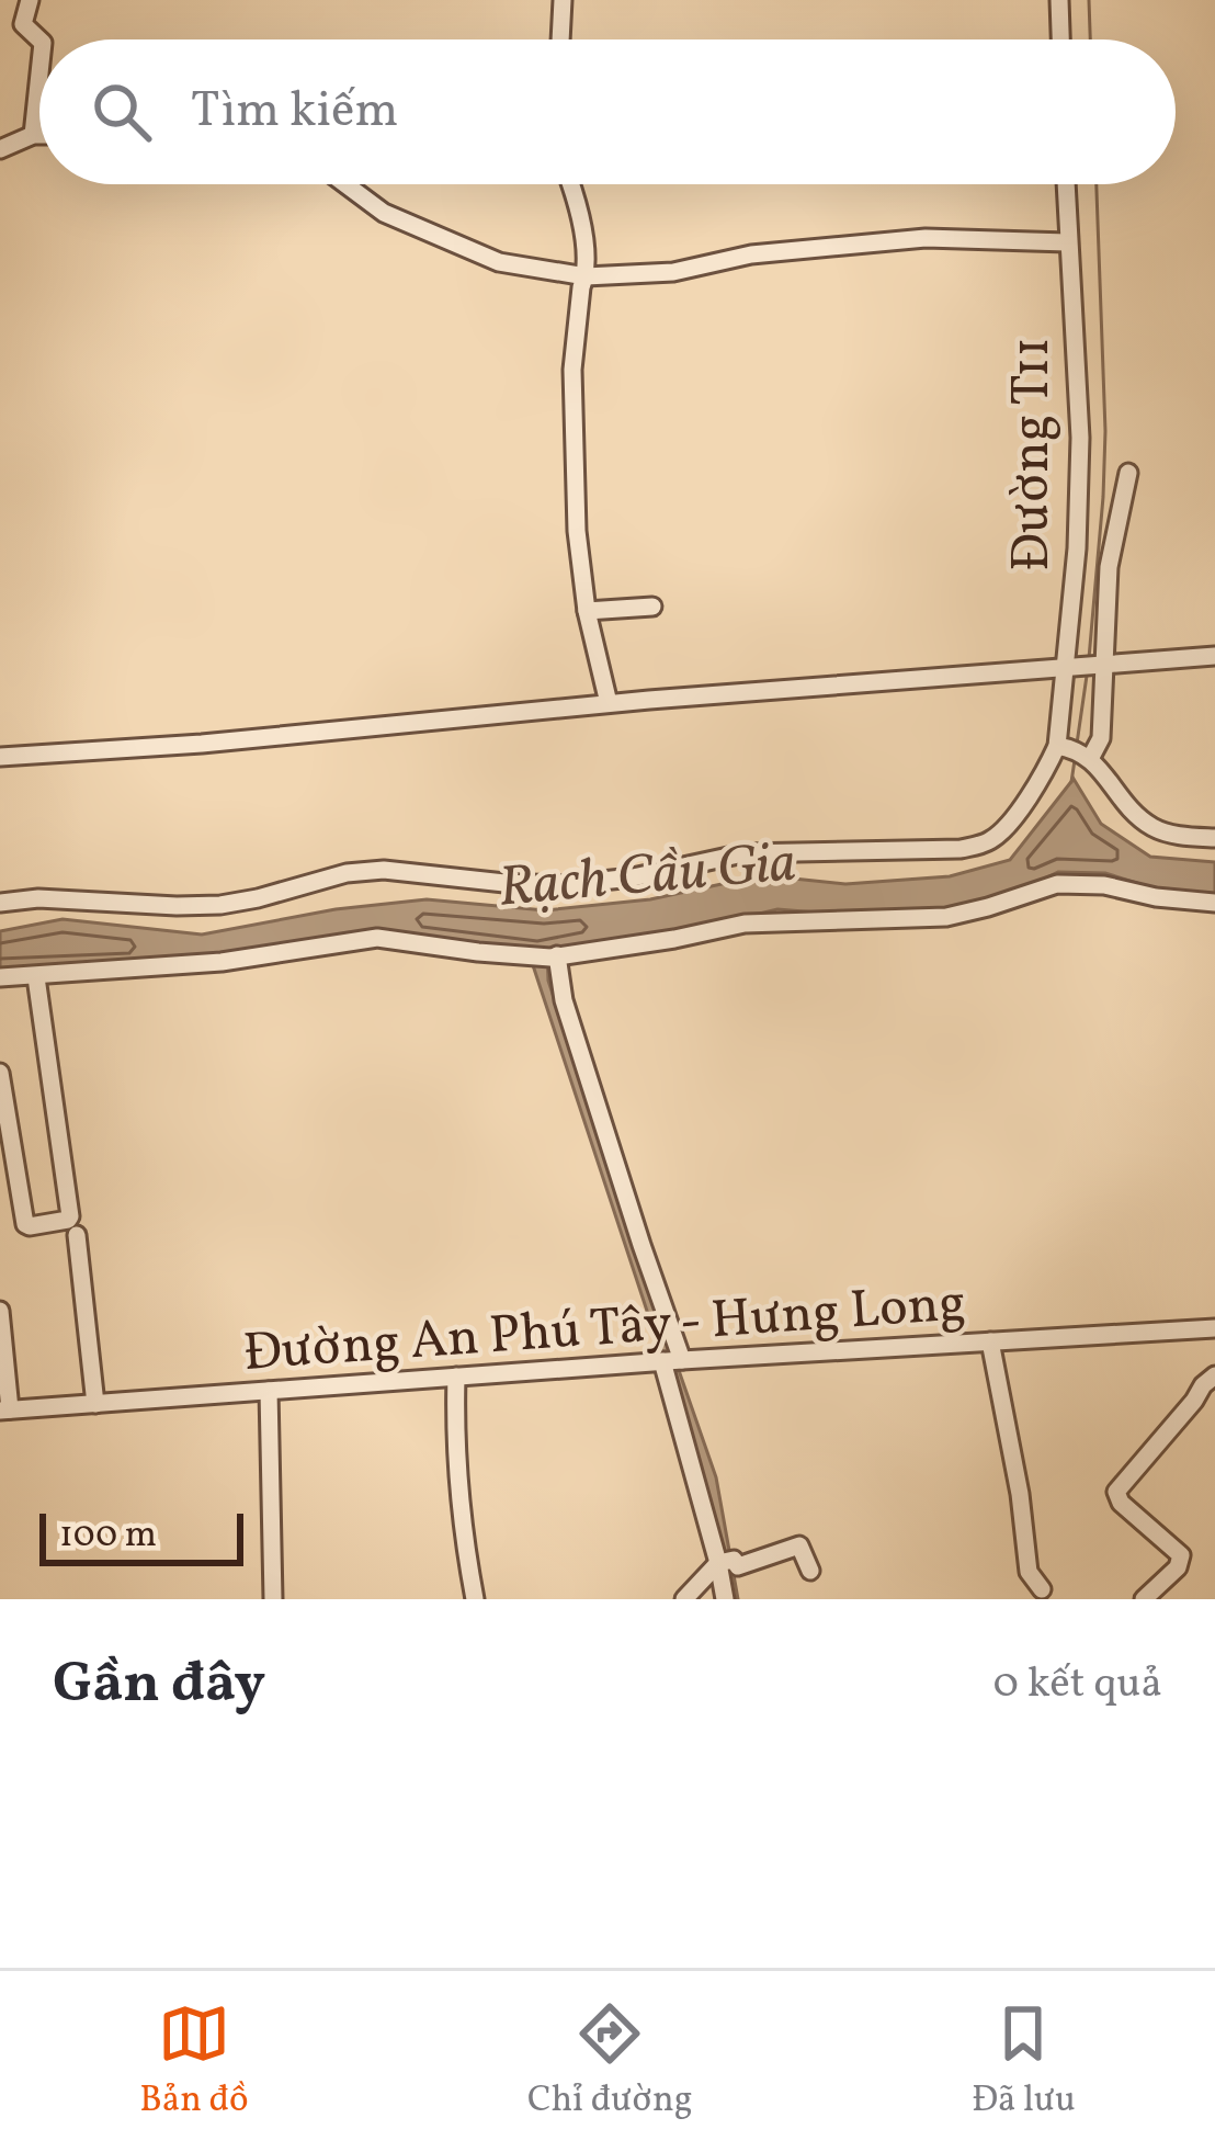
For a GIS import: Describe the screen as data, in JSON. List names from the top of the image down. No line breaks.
{"streets":{"street":["Đường T11","Đường An Phú Tây - Hưng Long"]},"water":["Rạch Cầu Gia"],"scale_bar":"100 m","page":{"search":"Tìm kiếm","scale":"100 m","heading":["Gần đây","0 kết quả"],"nav":["Bản đồ","Chỉ đường","Đã lưu"]}}
